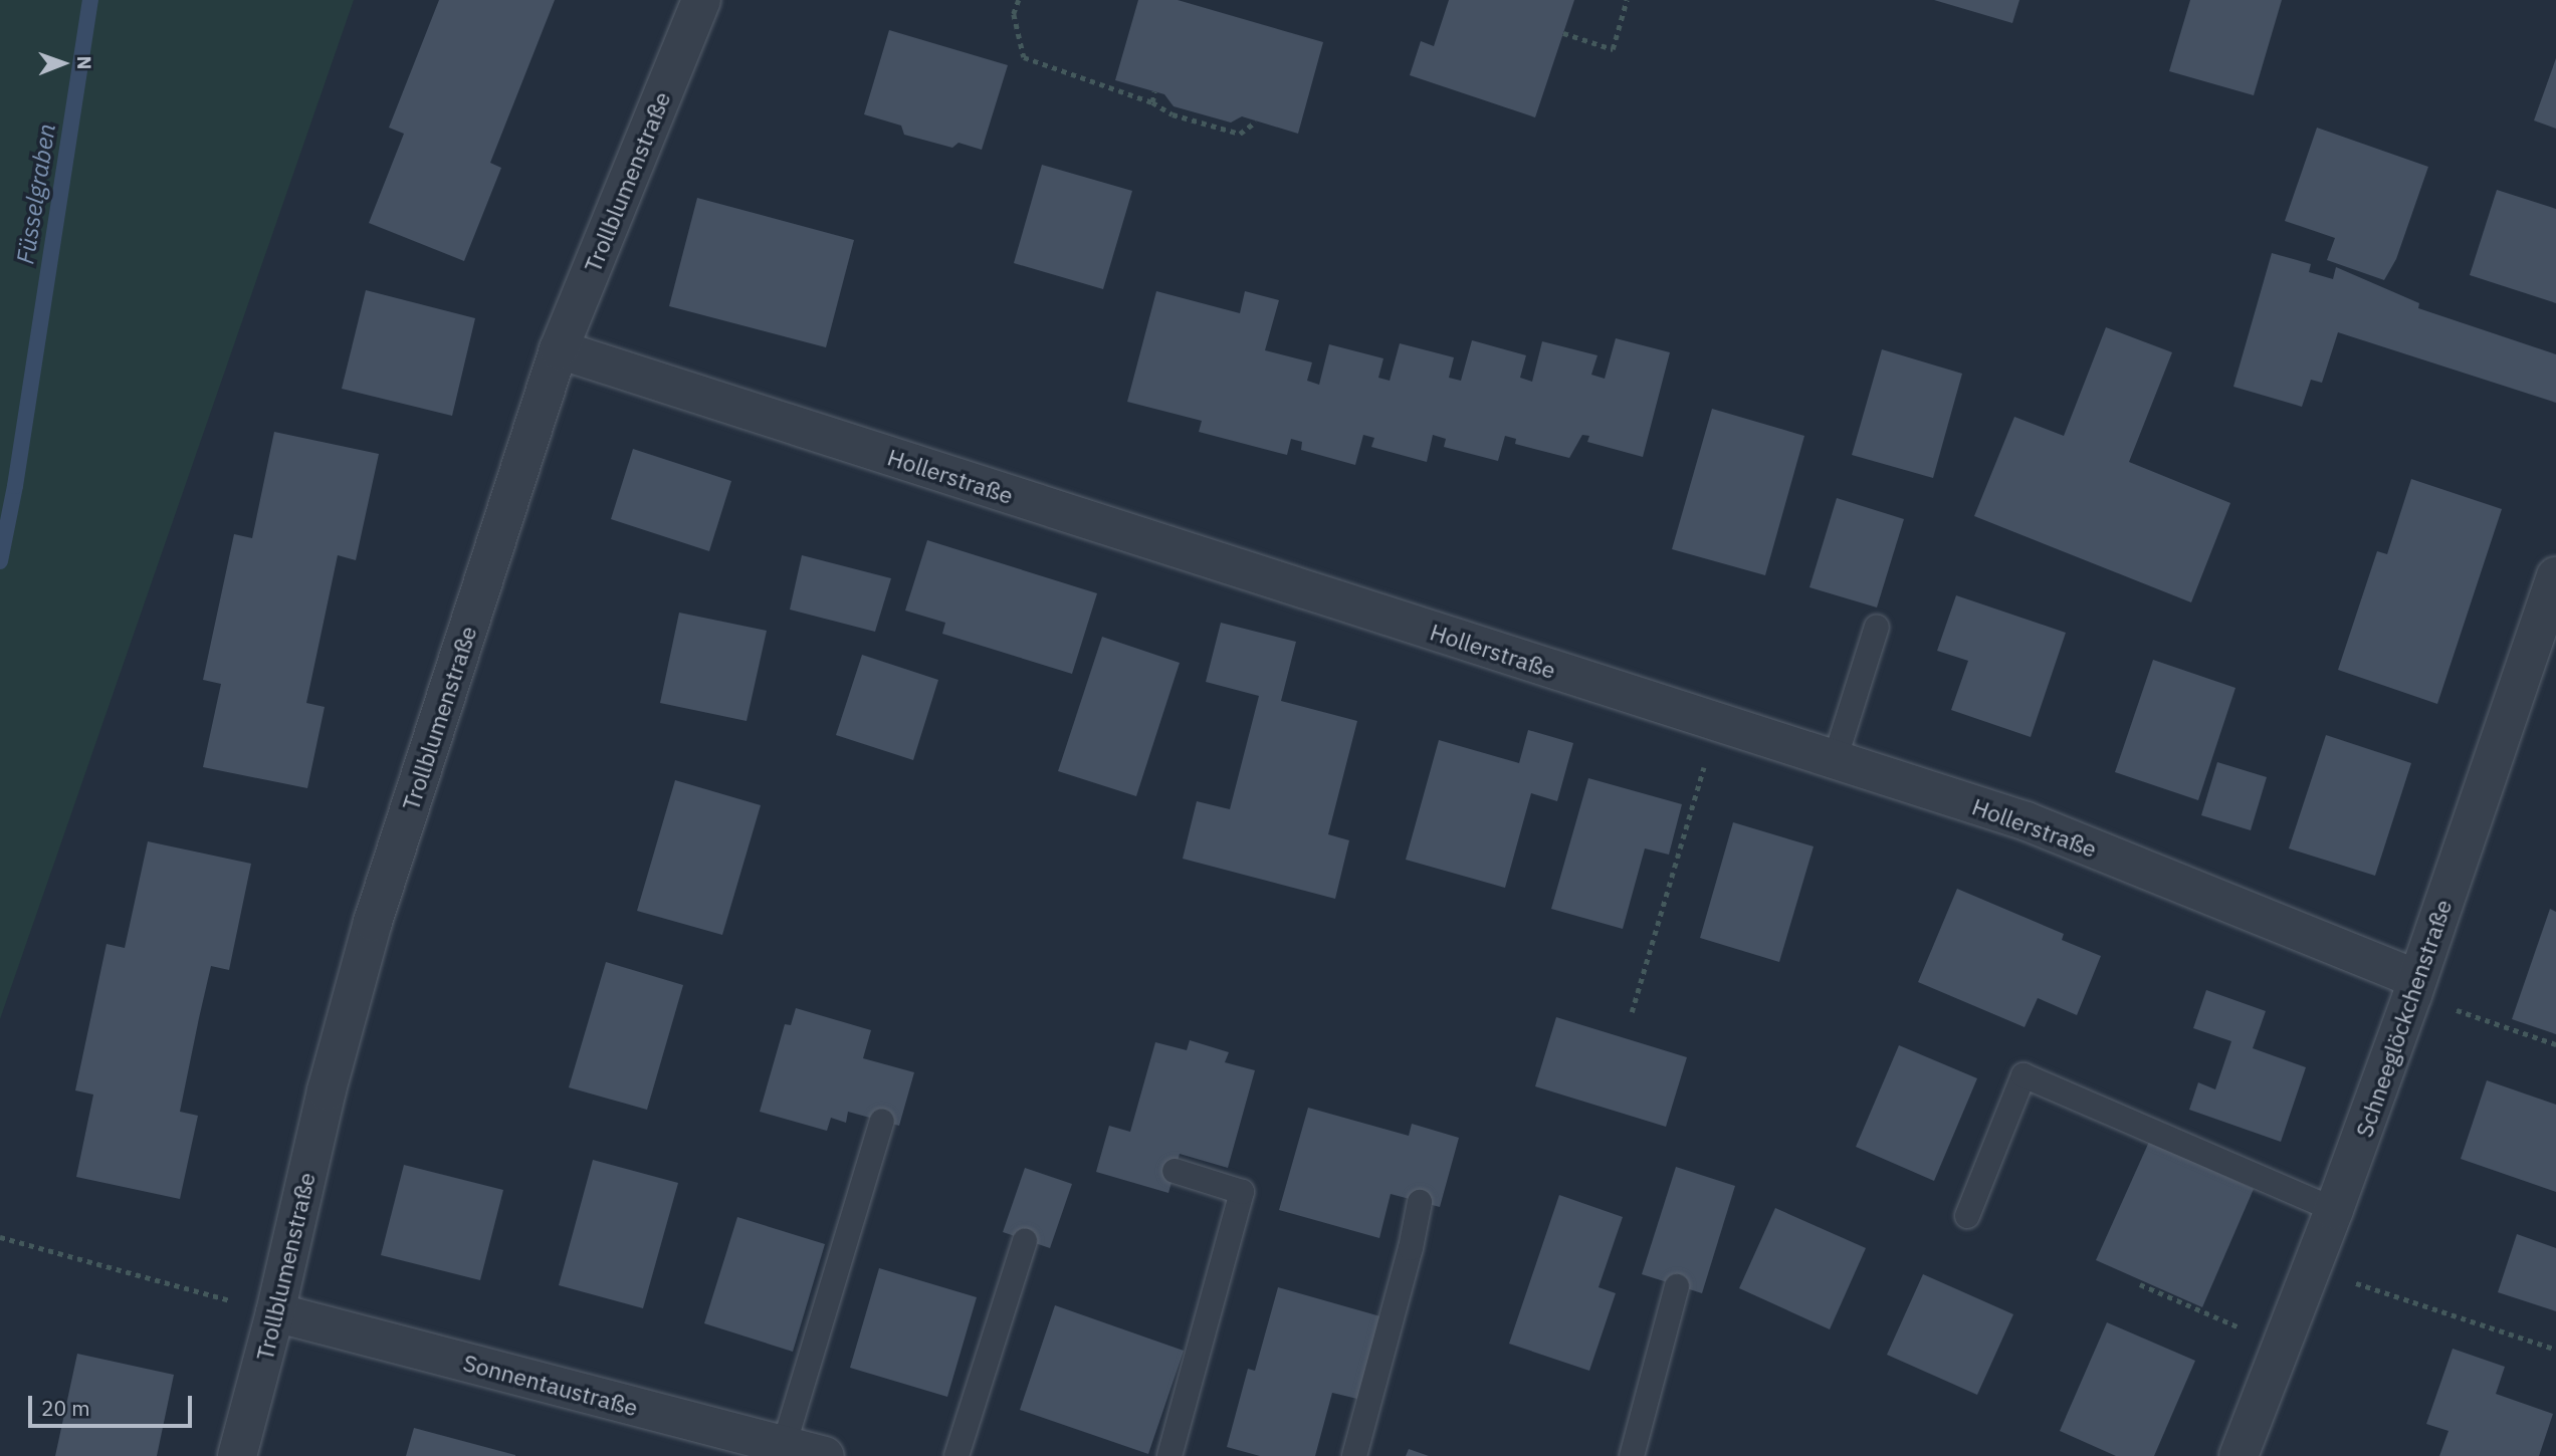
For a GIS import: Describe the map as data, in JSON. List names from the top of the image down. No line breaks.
{"streets":{"street":["Trollblumenstraße","Hollerstraße","Schneeglöckchenstraße","Sonnentaustraße"]},"crossings":[["Trollblumenstraße","Hollerstraße"],["Trollblumenstraße","Sonnentaustraße"],["Hollerstraße","Schneeglöckchenstraße"]],"water":["Füsselgraben"],"scale_bar":"20 m","north":"right"}
